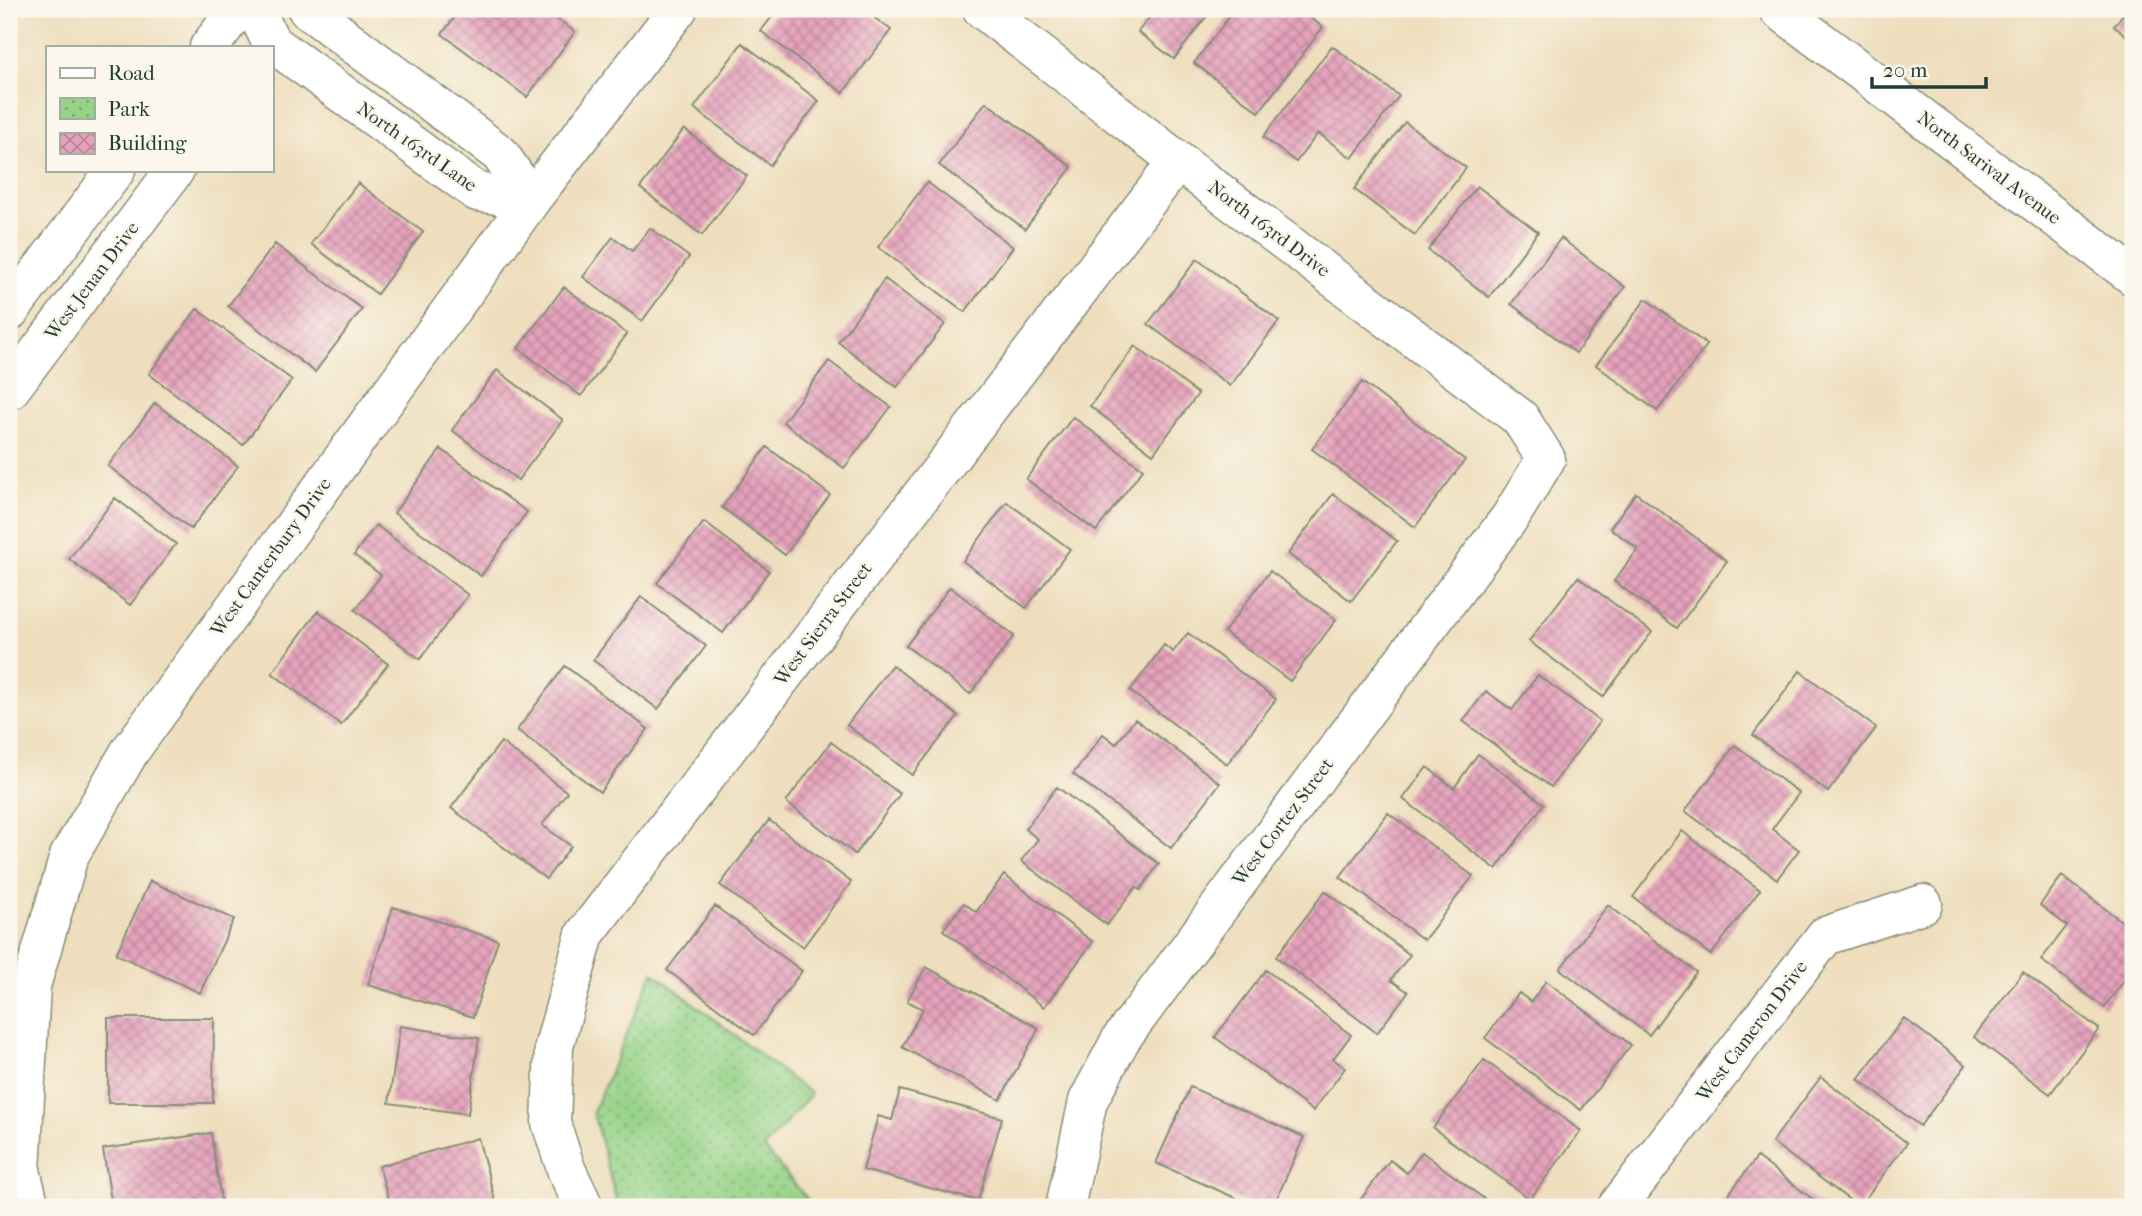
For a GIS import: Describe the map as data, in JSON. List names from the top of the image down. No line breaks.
{"streets":{"street":["North 163rd Lane","North Sarival Avenue","North 163rd Drive","West Jenan Drive","West Canterbury Drive","West Sierra Street","West Cortez Street","West Cameron Drive"]},"crossings":[["North 163rd Lane","West Canterbury Drive"],["North 163rd Drive","West Sierra Street"],["North 163rd Drive","West Cortez Street"]],"legend":["Road","Park","Building"],"scale_bar":"20 m"}
